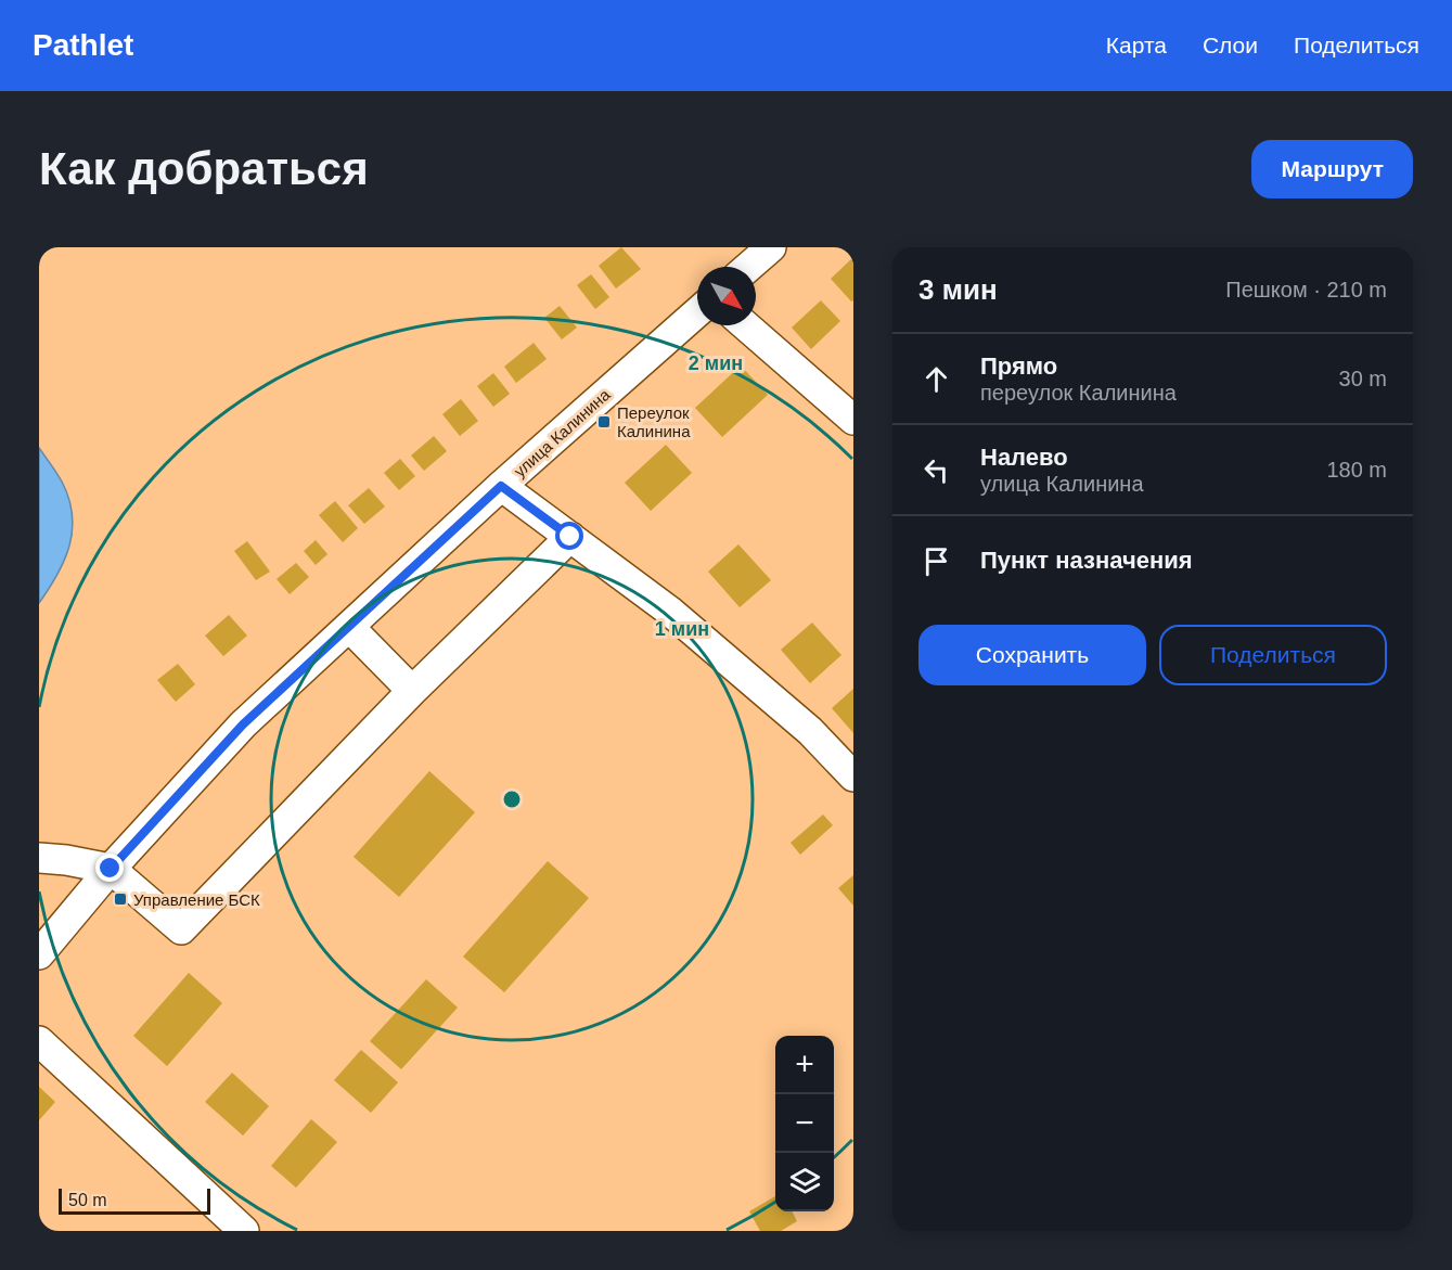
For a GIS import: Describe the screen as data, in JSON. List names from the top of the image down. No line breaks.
{"streets":{"street":["улица Калинина"]},"places":{"transit":["Переулок Калинина","Управление БСК"]},"scale_bar":"50 m","north":"bottom right","page":{"header":"Pathlet","nav":["Карта","Слои","Поделиться"],"buttons":["Маршрут",["Сохранить","Поделиться"]],"title":"Как добраться","heading":["3 мин","Пешком · 210 m"],"list":[["Прямо","переулок Калинина","30 m"],["Налево","улица Калинина","180 m"],"Пункт назначения"],"map_buttons":["+","−"],"scale":"50 m"},"rings":["2 мин","1 мин"]}
